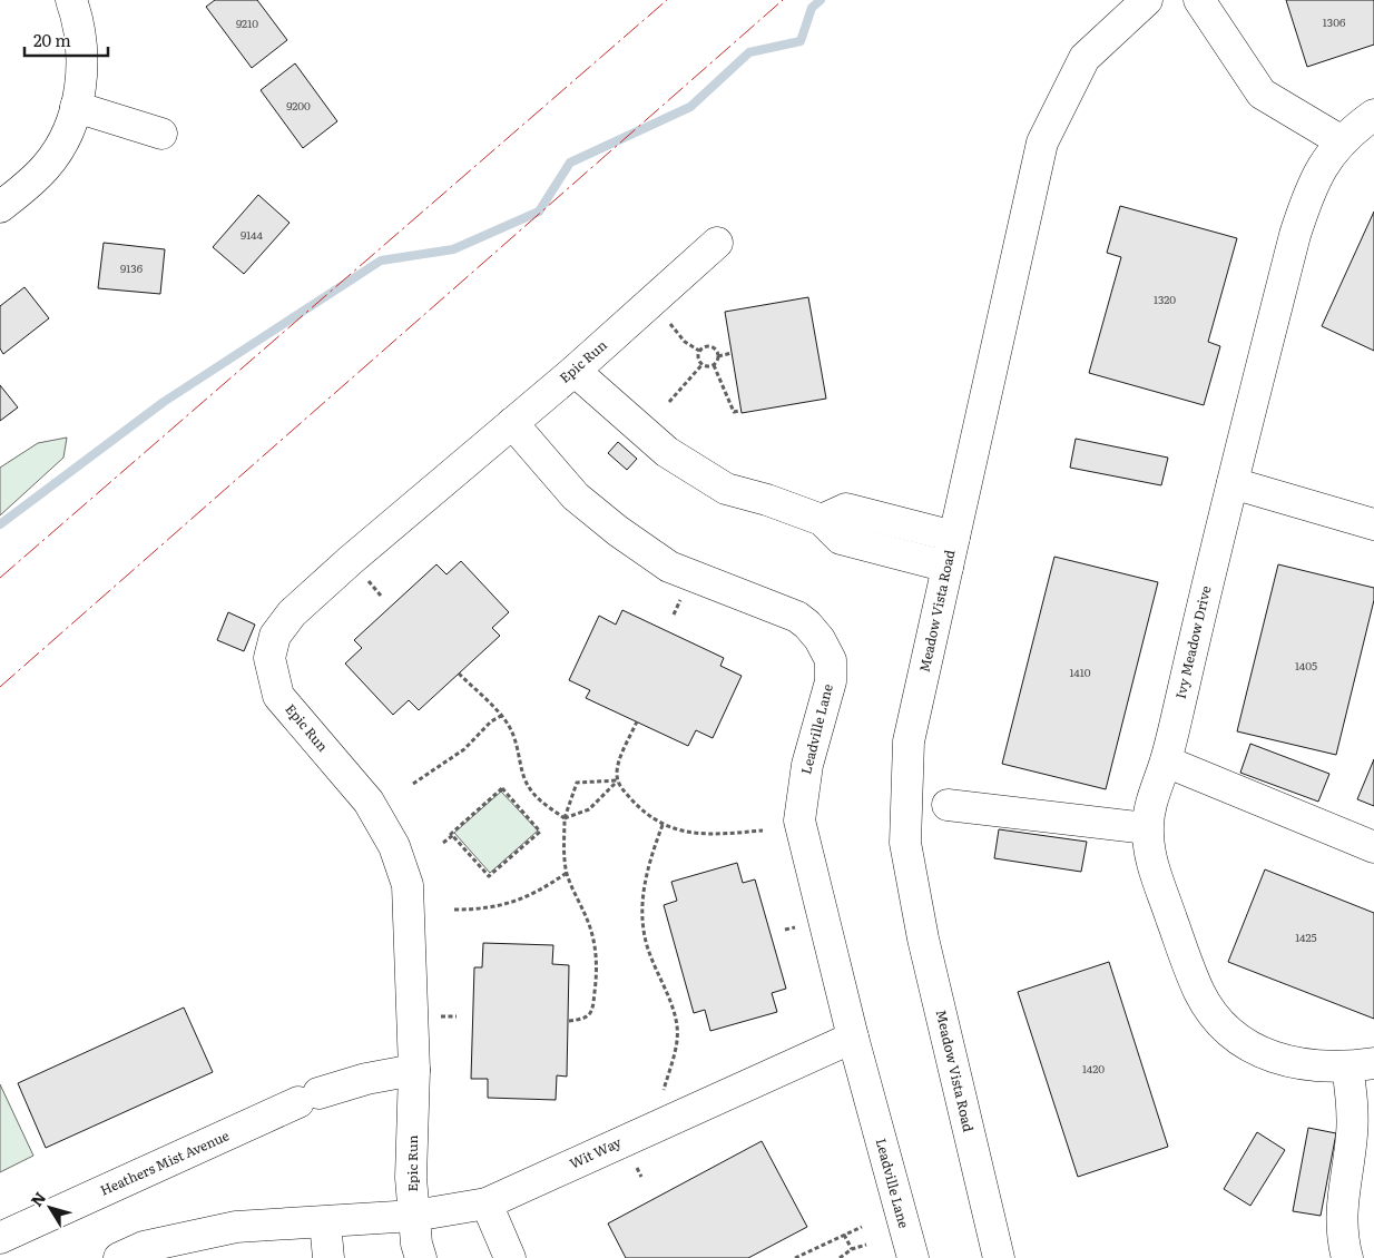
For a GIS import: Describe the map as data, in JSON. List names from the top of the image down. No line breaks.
{"streets":{"street":["Epic Run","Meadow Vista Road","Ivy Meadow Drive","Leadville Lane","Wit Way","Heathers Mist Avenue"]},"crossings":[["Epic Run","Leadville Lane"],["Epic Run","Wit Way"],["Epic Run","Heathers Mist Avenue"],["Leadville Lane","Wit Way"]],"house_numbers":["1306","9210","9200","9144","9136","1320","1405","1410","1425","1420"],"scale_bar":"20 m","north":"top left"}
